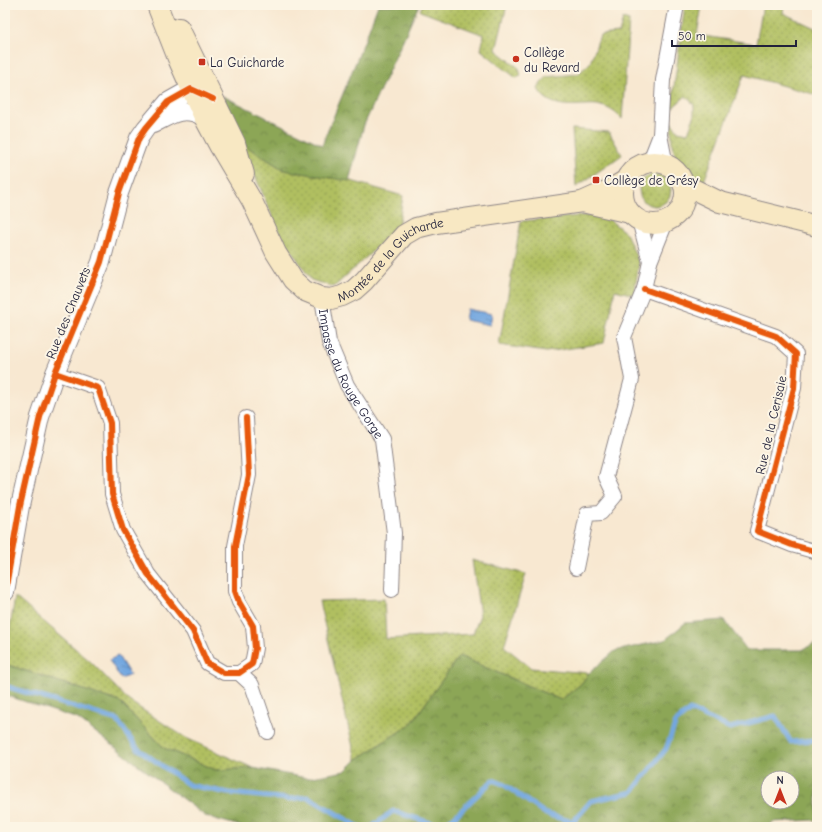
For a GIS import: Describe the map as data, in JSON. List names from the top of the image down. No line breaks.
{"streets":{"main road":["Montée de la Guicharde"],"street":["Rue des Chauvets","Impasse du Rouge Gorge","Rue de la Cerisaie"]},"crossings":[["Montée de la Guicharde","Rue des Chauvets"],["Montée de la Guicharde","Impasse du Rouge Gorge"]],"places":{"other":["Collège du Revard"],"transit":["La Guicharde","Collège de Grésy"]},"scale_bar":"50 m","north":"top"}
